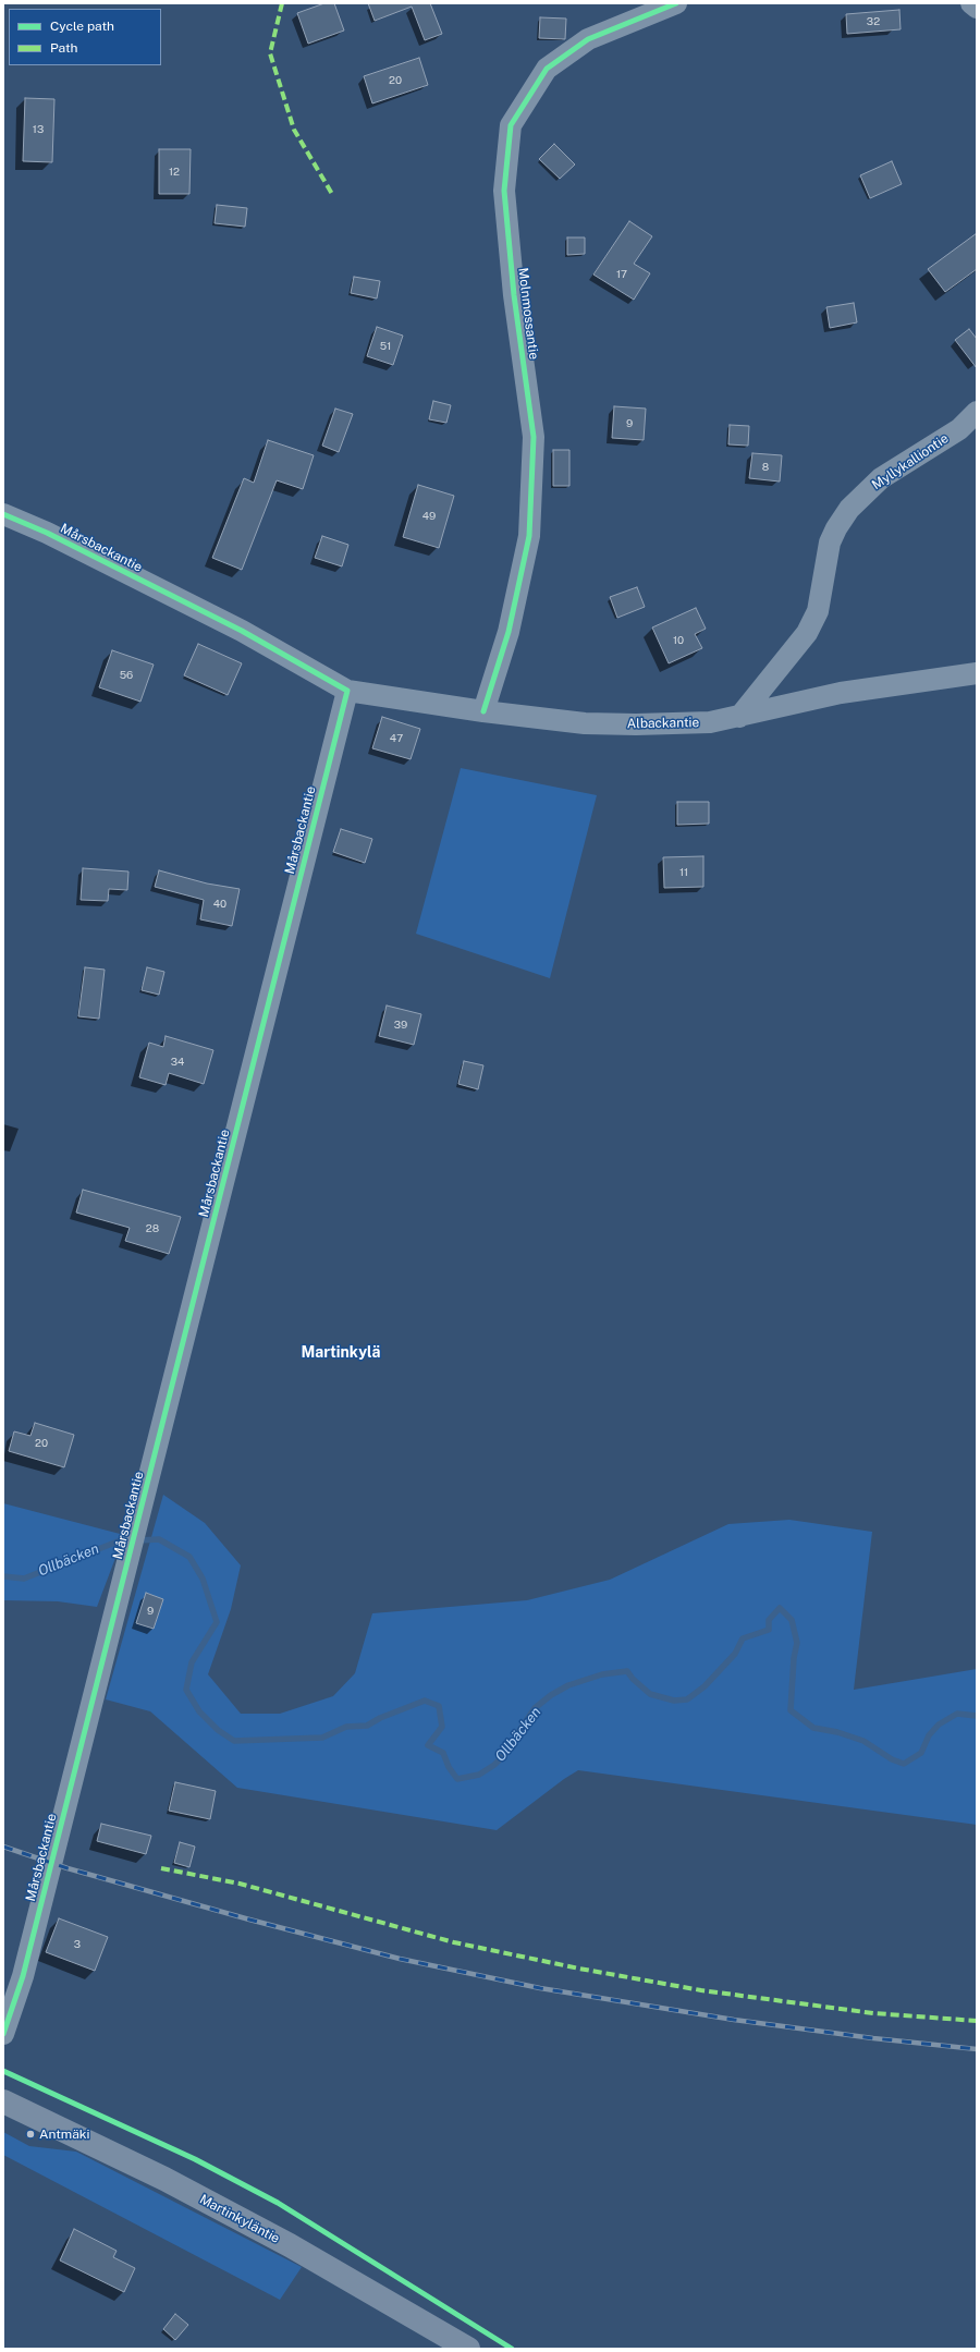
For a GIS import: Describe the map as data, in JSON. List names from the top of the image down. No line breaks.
{"streets":{"street":["Molnmossantie","Myllykalliontie","Mårsbackantie","Albackantie","Martinkyläntie"]},"crossings":[["Molnmossantie","Albackantie"],["Myllykalliontie","Albackantie"],["Mårsbackantie","Albackantie"]],"districts":["Martinkylä"],"water":["Ollbäcken"],"places":["Antmäki"],"house_numbers":["32","20","13","12","17","51","9","8","49","10","56","47","11","40","39","34","28","20","9","3"],"legend":["Cycle path","Path"]}
